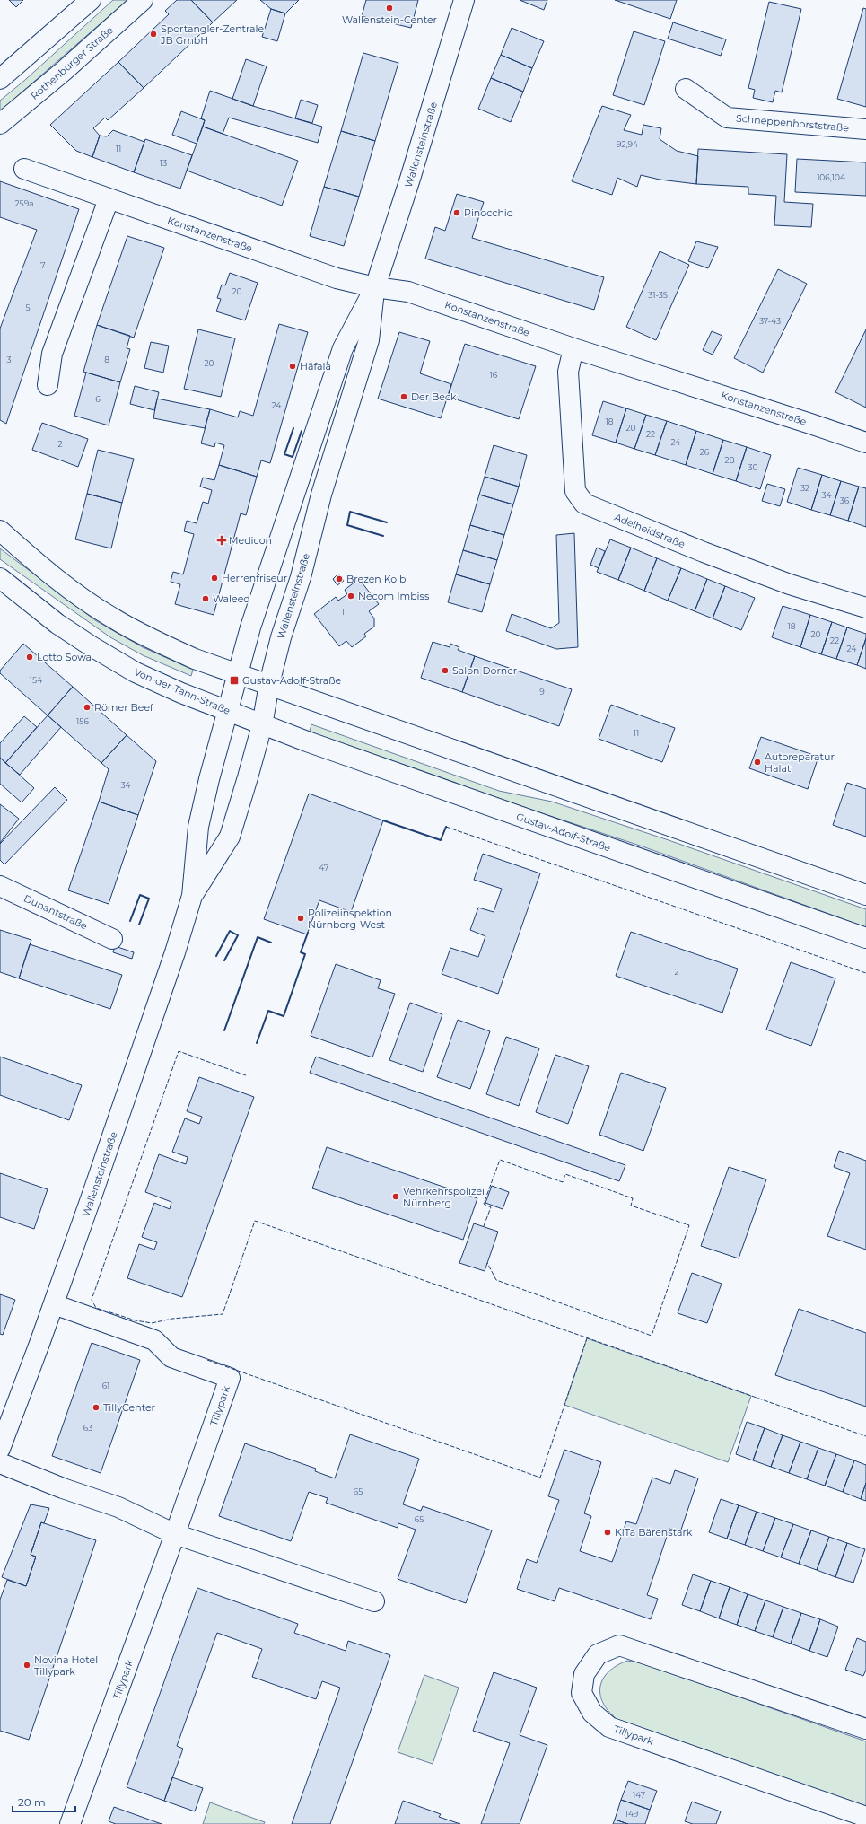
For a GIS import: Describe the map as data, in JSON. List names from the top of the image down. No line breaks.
{"streets":{"street":["Rothenburger Straße","Schneppenhorststraße","Wallensteinstraße","Konstanzenstraße","Adelheidstraße","Von-der-Tann-Straße","Gustav-Adolf-Straße","Dunantstraße","Tillypark"]},"crossings":[["Wallensteinstraße","Konstanzenstraße"],["Wallensteinstraße","Von-der-Tann-Straße"],["Wallensteinstraße","Gustav-Adolf-Straße"],["Wallensteinstraße","Tillypark"],["Konstanzenstraße","Adelheidstraße"],["Von-der-Tann-Straße","Gustav-Adolf-Straße"]],"places":{"other":["Wallenstein-Center","Sportangler-Zentrale JB GmbH","Pinocchio","Häfala","Der Beck","Herrenfriseur","Brezen Kolb","Necom Imbiss","Waleed","Lotto Sowa","Salon Dorner","Römer Beef","Autoreparatur Halat","Polizeiinspektion Nürnberg-West","Vehrkehrspolizei Nürnberg","TillyCenter","KiTa Bärenstark","Novina Hotel Tillypark"],"health":["Medicon"],"transit":["Gustav-Adolf-Straße"]},"house_numbers":["92,94","11","13","106,104","259a","7","20","31-35","5","37-43","3","8","20","16","6","24","18","20","22","24","2","26","28","30","32","34","36","1","18","20","22","24","154","9","156","11","34","47","2","61","63","65","65","147","149"],"scale_bar":"20 m"}
